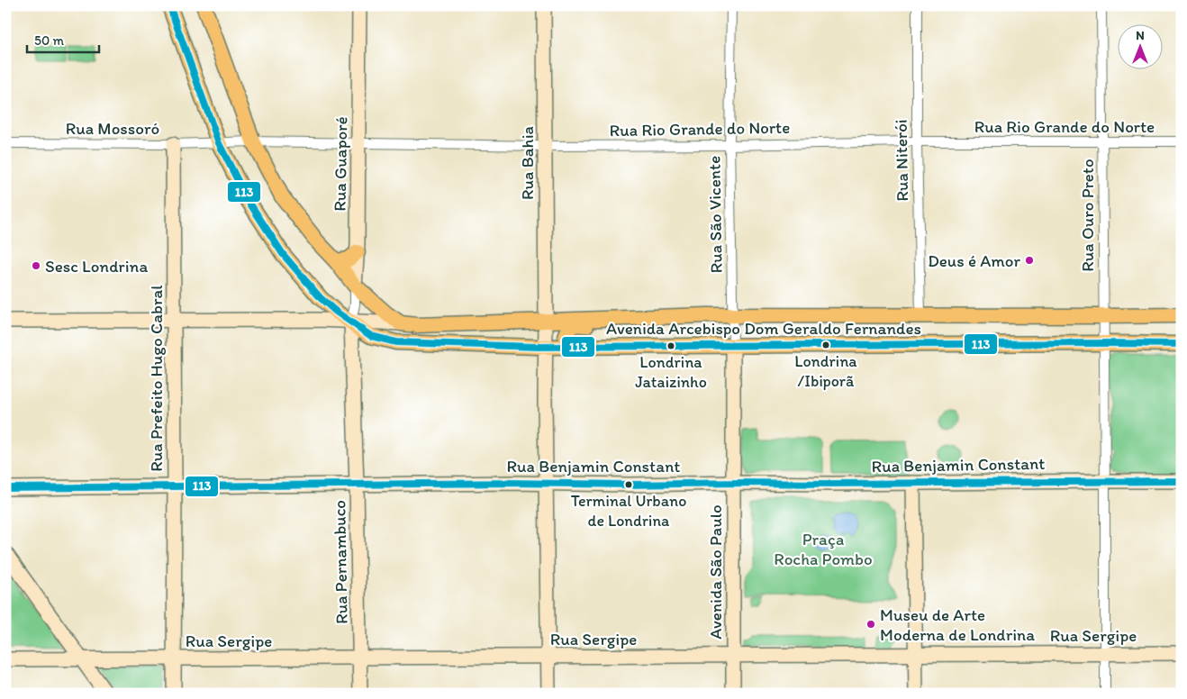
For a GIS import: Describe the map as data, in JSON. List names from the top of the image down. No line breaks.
{"streets":{"main road":["Avenida Arcebispo Dom Geraldo Fernandes"],"street":["Rua Rio Grande do Norte","Rua Mossoró","Rua Niterói","Rua Bahia","Rua Guaporé","Rua São Vicente","Rua Ouro Preto","Rua Prefeito Hugo Cabral","Rua Benjamin Constant","Rua Pernambuco","Avenida São Paulo","Rua Sergipe"]},"crossings":[["Rua Rio Grande do Norte","Rua Mossoró"],["Rua Rio Grande do Norte","Rua Niterói"],["Rua Rio Grande do Norte","Rua Bahia"],["Rua Rio Grande do Norte","Rua Guaporé"],["Rua Rio Grande do Norte","Rua São Vicente"],["Rua Rio Grande do Norte","Rua Ouro Preto"],["Rua Rio Grande do Norte","Avenida Arcebispo Dom Geraldo Fernandes"],["Rua Mossoró","Avenida Arcebispo Dom Geraldo Fernandes"],["Rua Mossoró","Rua Prefeito Hugo Cabral"],["Rua Niterói","Avenida Arcebispo Dom Geraldo Fernandes"],["Rua Bahia","Avenida Arcebispo Dom Geraldo Fernandes"],["Rua Bahia","Rua Benjamin Constant"],["Rua Bahia","Rua Sergipe"],["Rua Guaporé","Avenida Arcebispo Dom Geraldo Fernandes"],["Rua Guaporé","Rua Pernambuco"],["Rua São Vicente","Avenida Arcebispo Dom Geraldo Fernandes"],["Rua São Vicente","Avenida São Paulo"],["Rua Ouro Preto","Avenida Arcebispo Dom Geraldo Fernandes"],["Rua Ouro Preto","Rua Benjamin Constant"],["Rua Ouro Preto","Rua Sergipe"],["Avenida Arcebispo Dom Geraldo Fernandes","Rua Pernambuco"],["Avenida Arcebispo Dom Geraldo Fernandes","Avenida São Paulo"],["Rua Prefeito Hugo Cabral","Rua Benjamin Constant"],["Rua Prefeito Hugo Cabral","Rua Sergipe"],["Rua Benjamin Constant","Rua Pernambuco"],["Rua Benjamin Constant","Avenida São Paulo"],["Rua Pernambuco","Rua Sergipe"],["Avenida São Paulo","Rua Sergipe"]],"parks":["Praça Rocha Pombo"],"places":["Deus é Amor","Sesc Londrina","Londrina /Ibiporã","Londrina Jataizinho","Terminal Urbano de Londrina","Museu de Arte Moderna de Londrina"],"lines":["transit line 113"],"scale_bar":"50 m","north":"top"}
